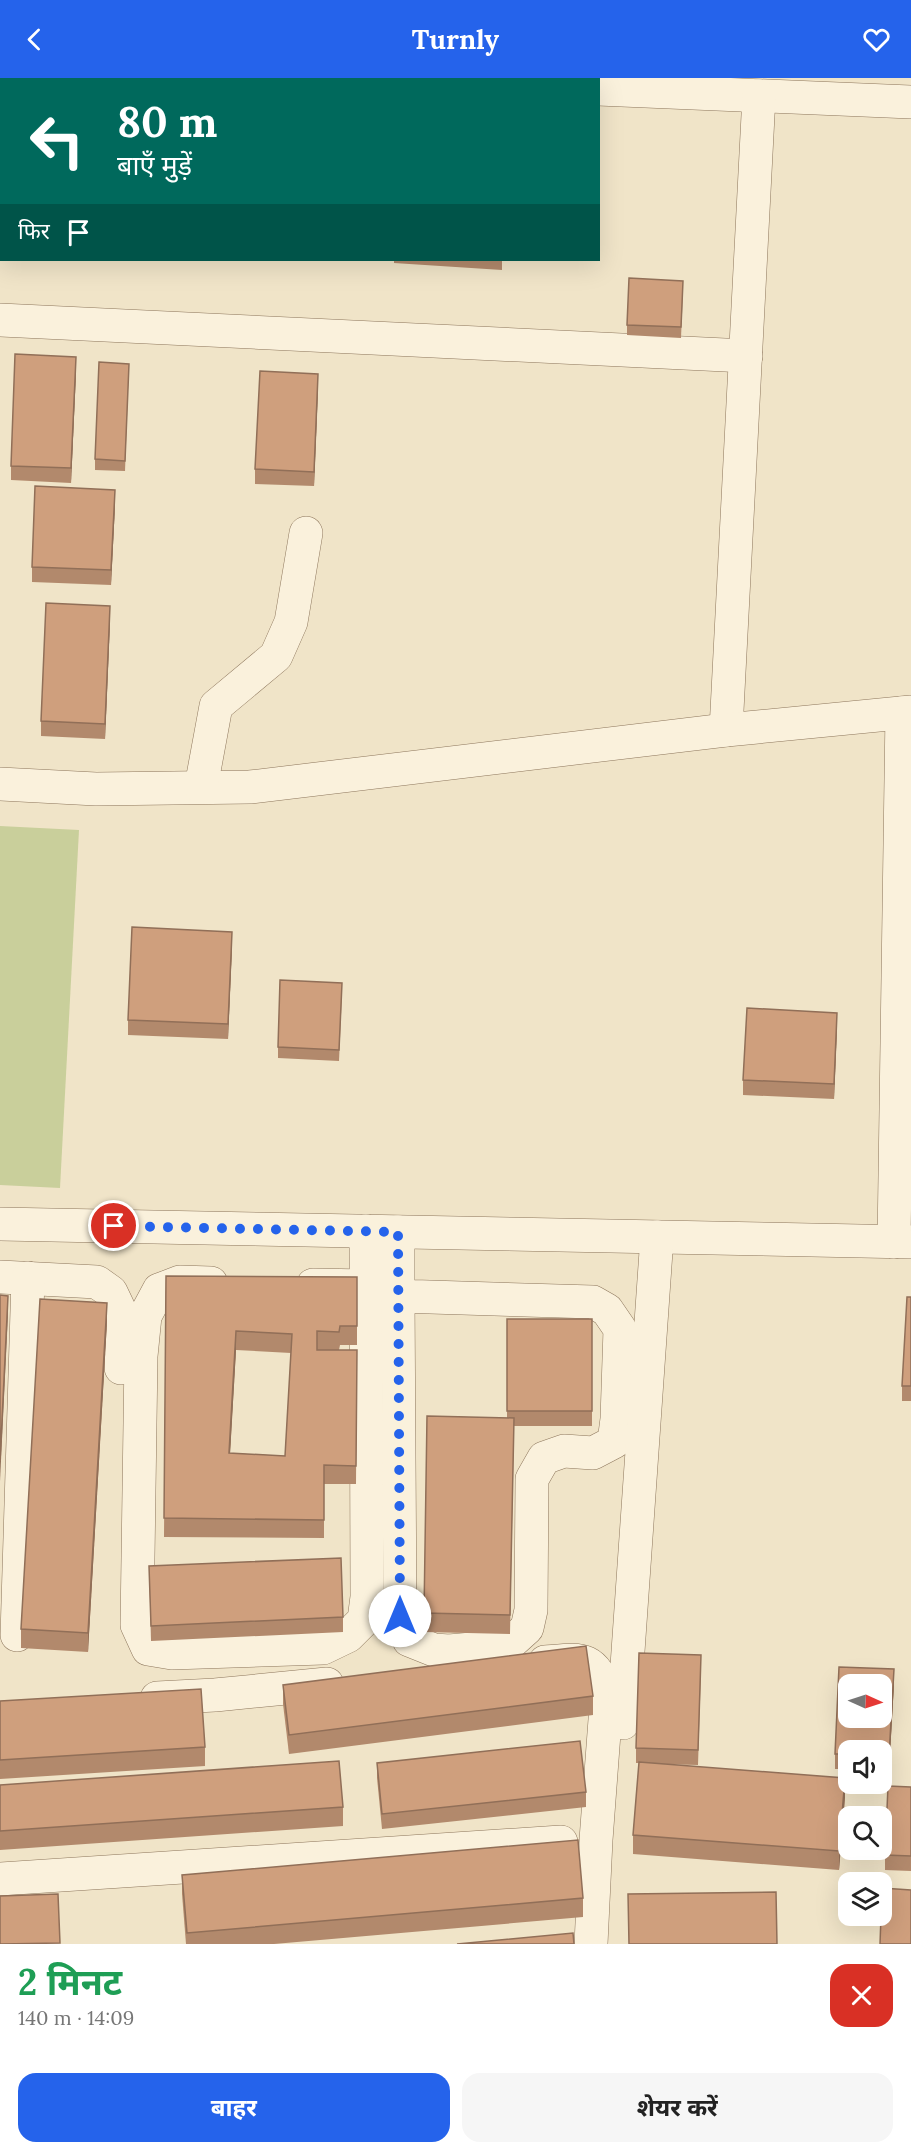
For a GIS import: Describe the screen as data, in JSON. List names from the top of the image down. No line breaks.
{"north":"right","page":{"header":"Turnly","turn":["80 m","बाएँ मुड़ें"],"then":"फिर","heading":["2 मिनट","140 m · 14:09"],"buttons":["बाहर","शेयर करें"]}}
